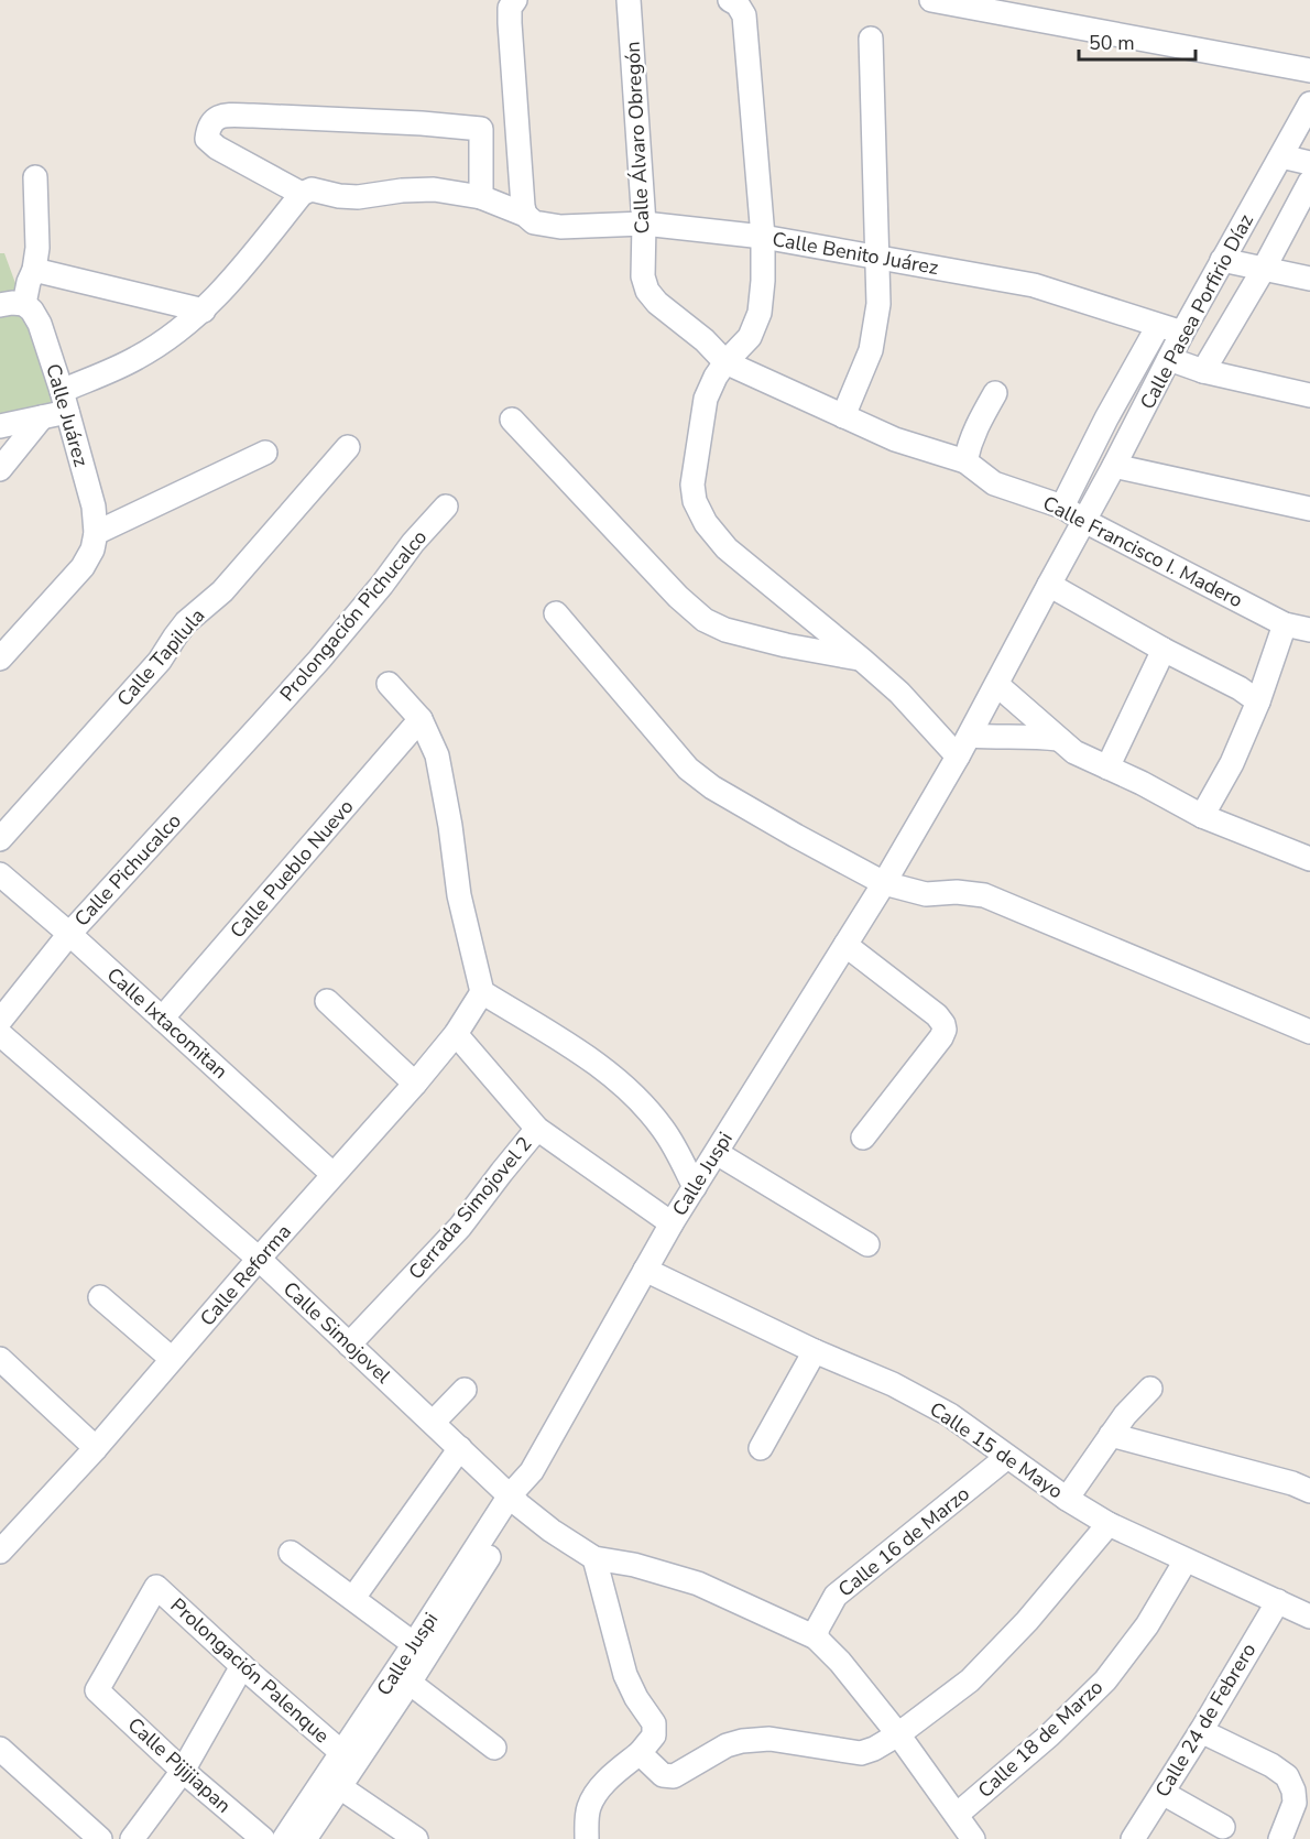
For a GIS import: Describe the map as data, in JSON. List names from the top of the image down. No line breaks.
{"streets":{"street":["Calle Álvaro Obregón","Calle Benito Juárez","Calle Pasea Porfirio Díaz","Calle Juárez","Calle Francisco I. Madero","Prolongación Pichucalco","Calle Tapilula","Calle Pueblo Nuevo","Calle Pichucalco","Calle Ixtacomitan","Calle Juspi","Cerrada Simojovel 2","Calle Reforma","Calle Simojovel","Calle 15 de Mayo","Calle 16 de Marzo","Prolongación Palenque","Calle 24 de Febrero","Calle 18 de Marzo","Calle Pijijiapan"]},"crossings":[["Calle Álvaro Obregón","Calle Benito Juárez"],["Calle Álvaro Obregón","Calle Francisco I. Madero"],["Calle Benito Juárez","Calle Pasea Porfirio Díaz"],["Calle Pasea Porfirio Díaz","Calle Francisco I. Madero"],["Calle Pasea Porfirio Díaz","Calle Juspi"],["Prolongación Pichucalco","Calle Pichucalco"],["Calle Pueblo Nuevo","Calle Ixtacomitan"],["Calle Pichucalco","Calle Ixtacomitan"],["Calle Ixtacomitan","Calle Reforma"],["Calle Juspi","Calle Simojovel"],["Calle Juspi","Calle 15 de Mayo"],["Calle Juspi","Prolongación Palenque"],["Cerrada Simojovel 2","Calle Simojovel"],["Calle Reforma","Calle Simojovel"],["Calle 15 de Mayo","Calle 16 de Marzo"],["Calle 15 de Mayo","Calle 24 de Febrero"],["Calle 15 de Mayo","Calle 18 de Marzo"],["Prolongación Palenque","Calle Pijijiapan"]],"scale_bar":"50 m"}
